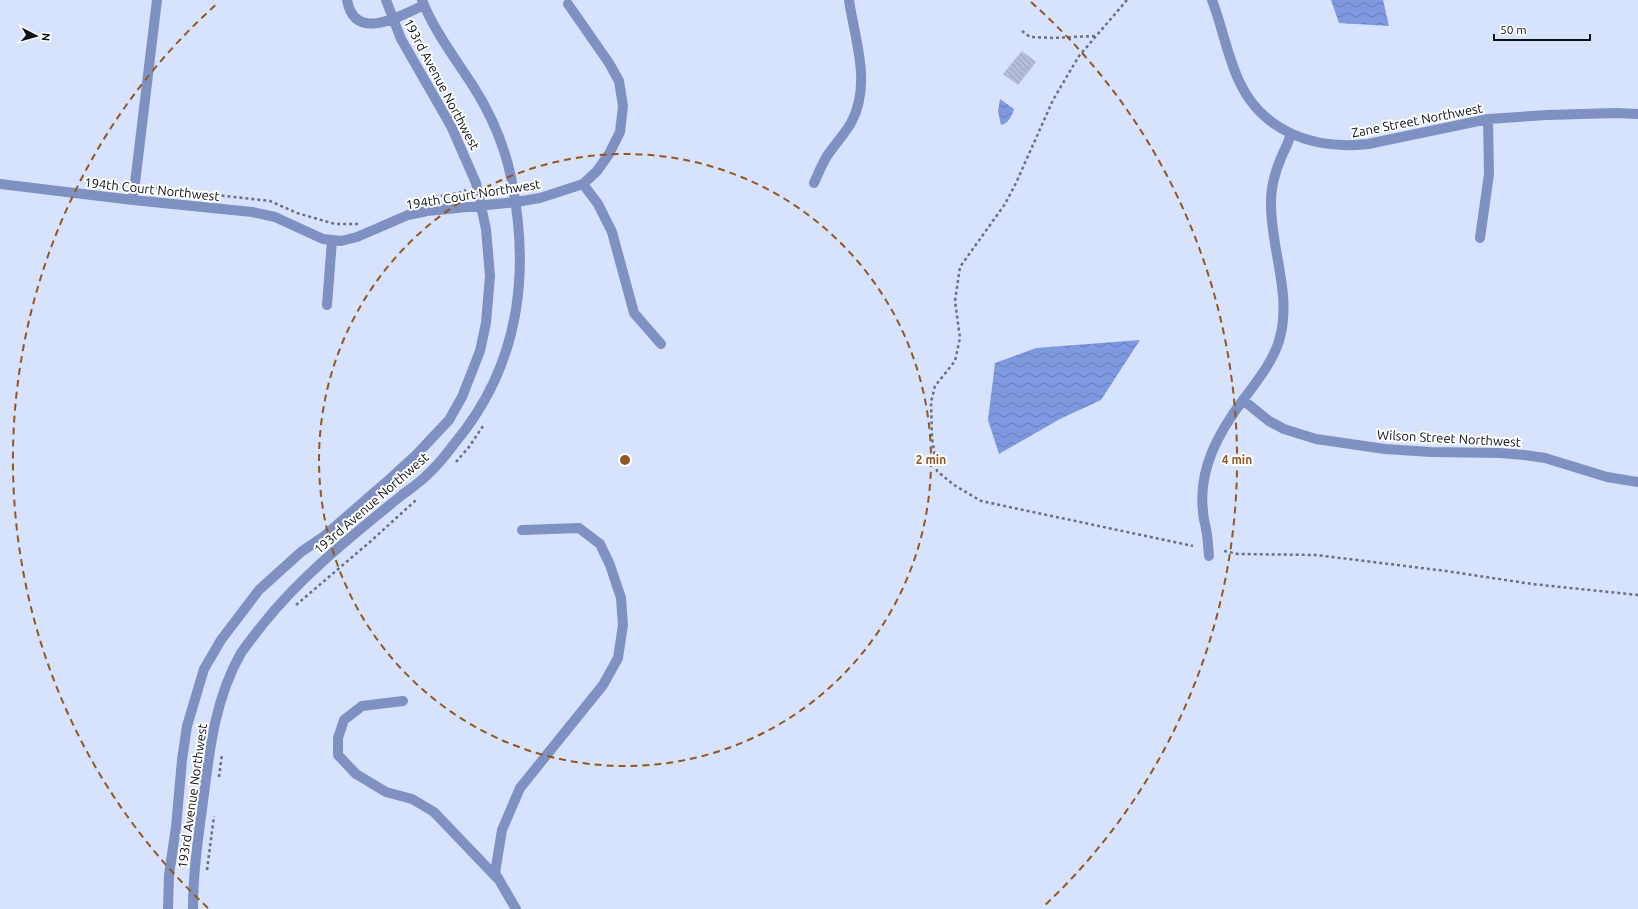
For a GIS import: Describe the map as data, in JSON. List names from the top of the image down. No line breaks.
{"streets":{"street":["193rd Avenue Northwest","Zane Street Northwest","194th Court Northwest","Wilson Street Northwest"]},"crossings":[["193rd Avenue Northwest","194th Court Northwest"]],"scale_bar":"50 m","north":"right","rings":["2 min","4 min"]}
